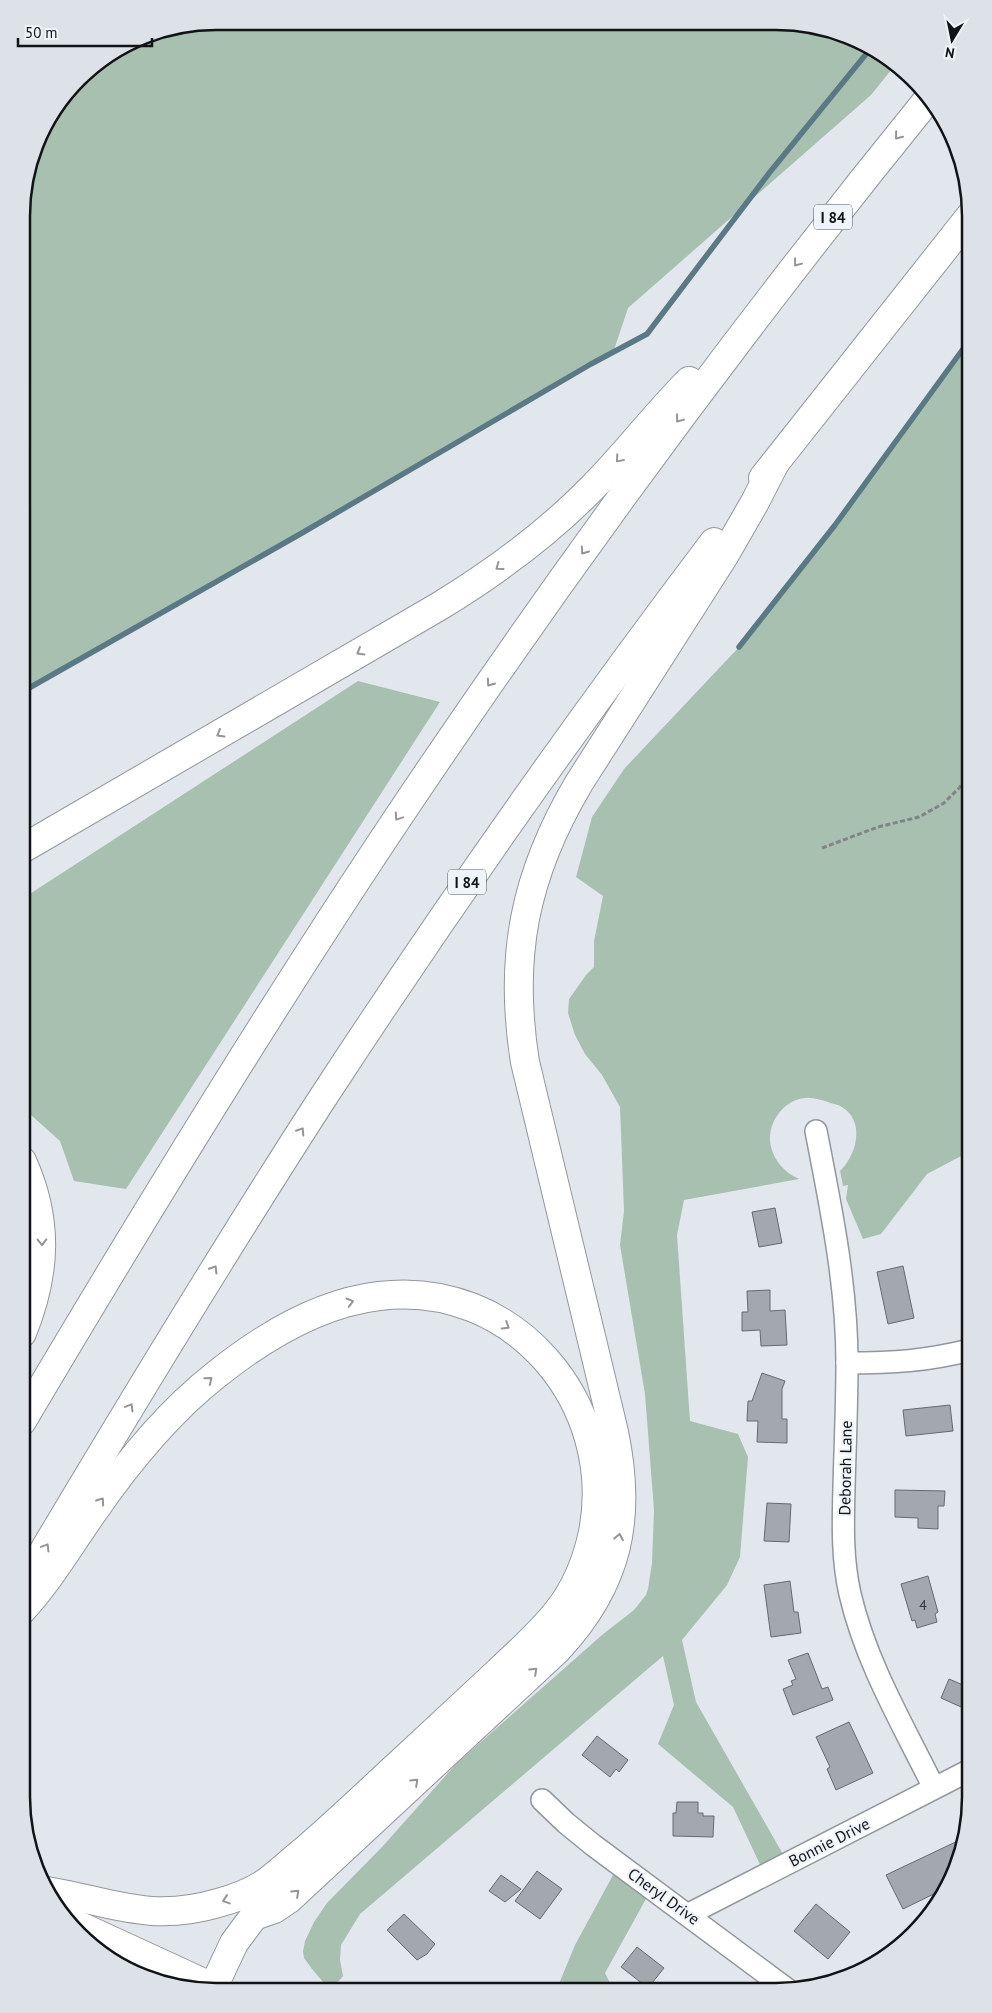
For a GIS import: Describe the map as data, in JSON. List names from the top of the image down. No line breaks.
{"streets":{"main road":["I 84"],"street":["Deborah Lane","Bonnie Drive","Cheryl Drive"]},"crossings":[["Deborah Lane","Bonnie Drive"],["Bonnie Drive","Cheryl Drive"]],"house_numbers":["4"],"scale_bar":"50 m","north":"bottom"}
